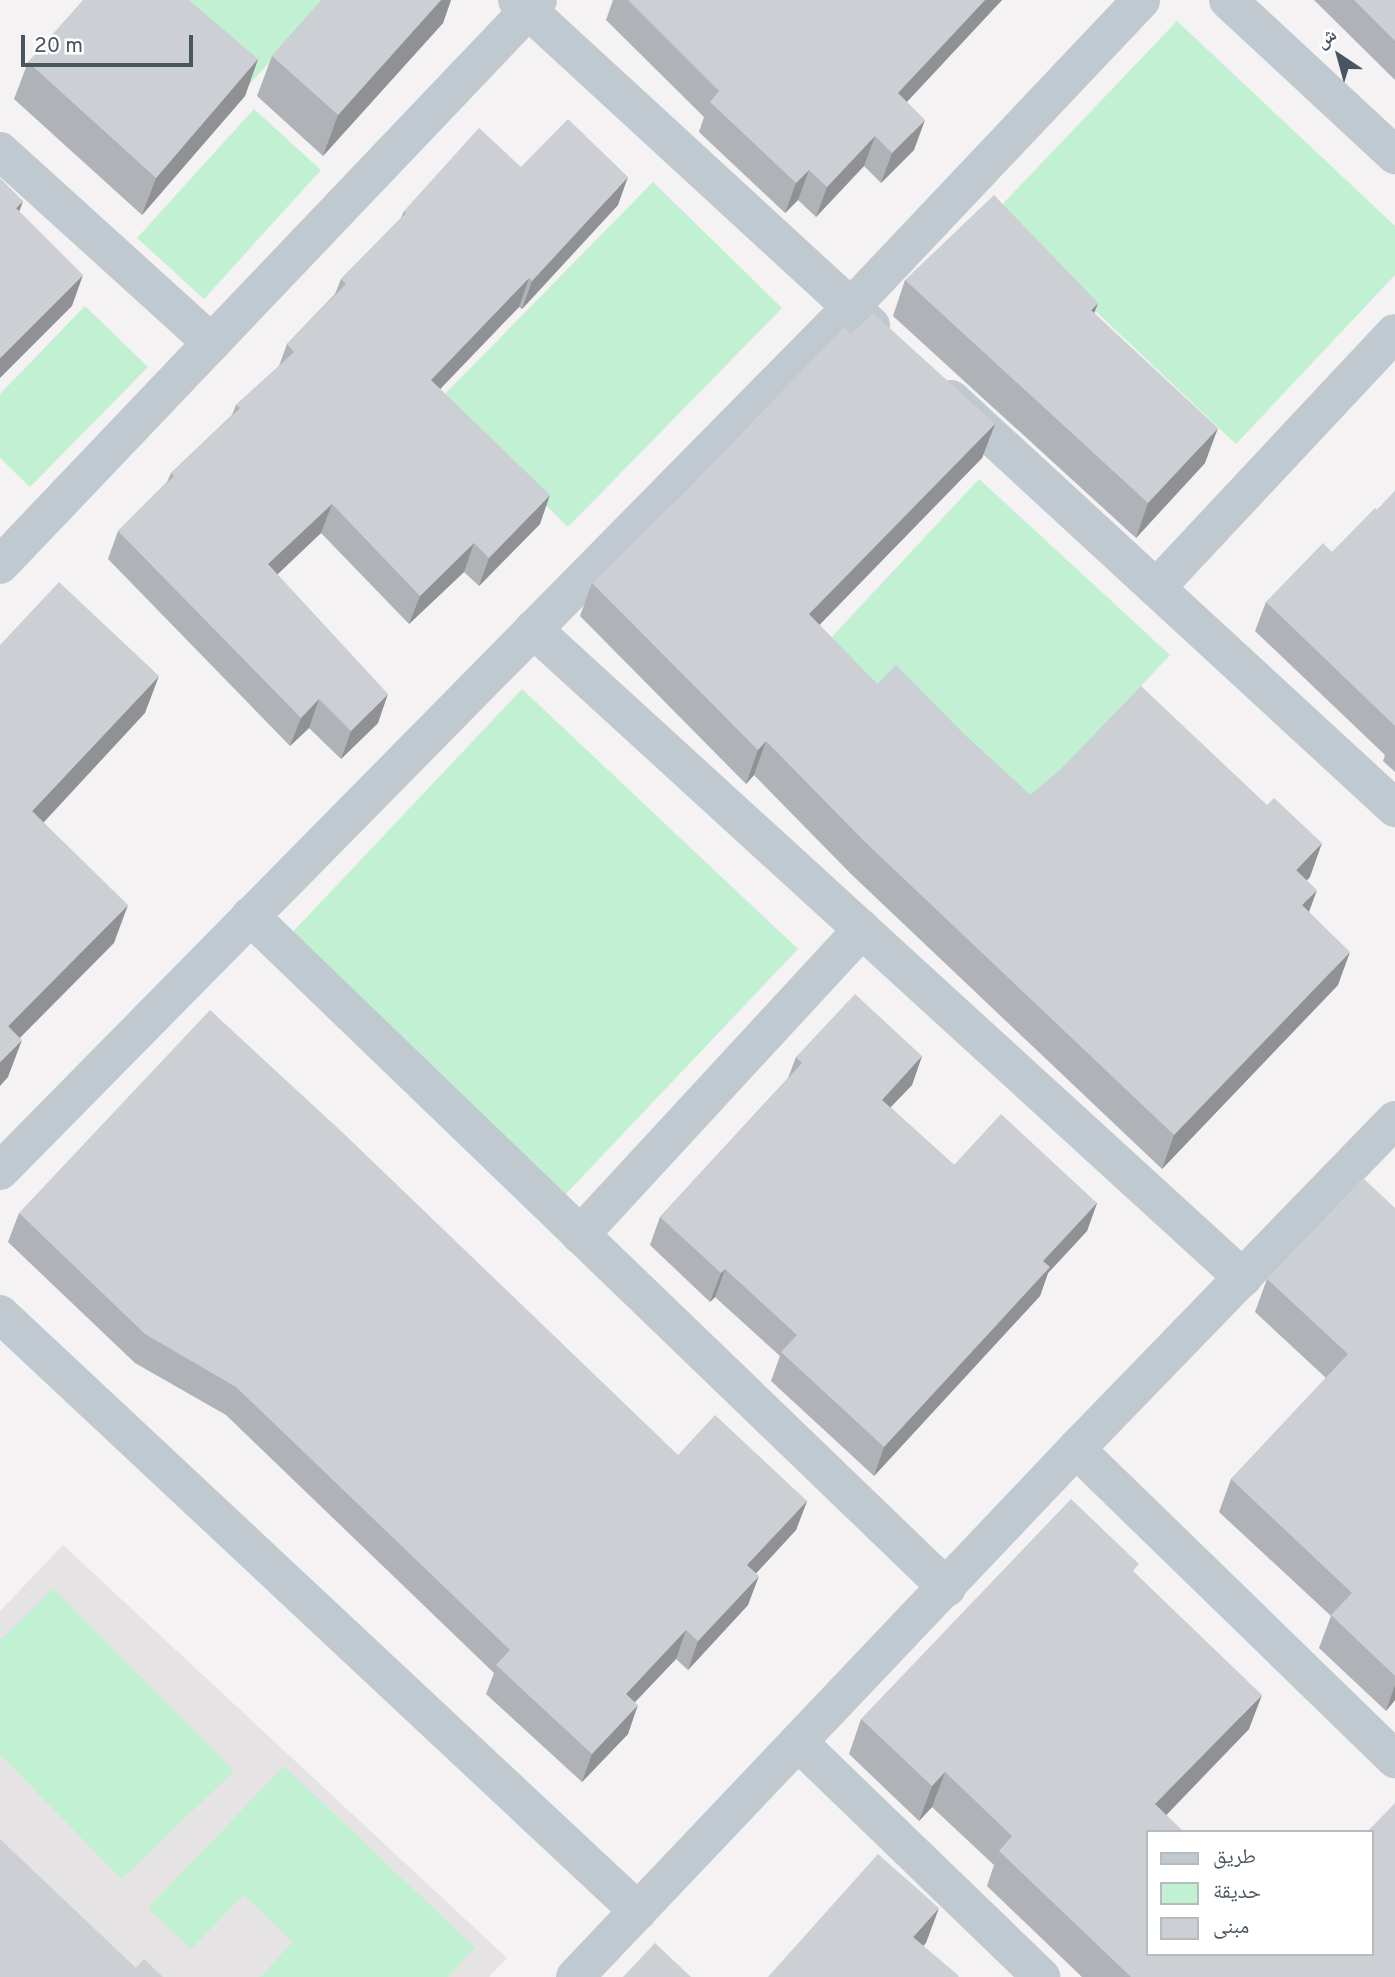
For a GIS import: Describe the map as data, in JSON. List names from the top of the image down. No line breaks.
{"legend":["طريق","حديقة","مبنى"],"scale_bar":"20 m","north":"top left"}
